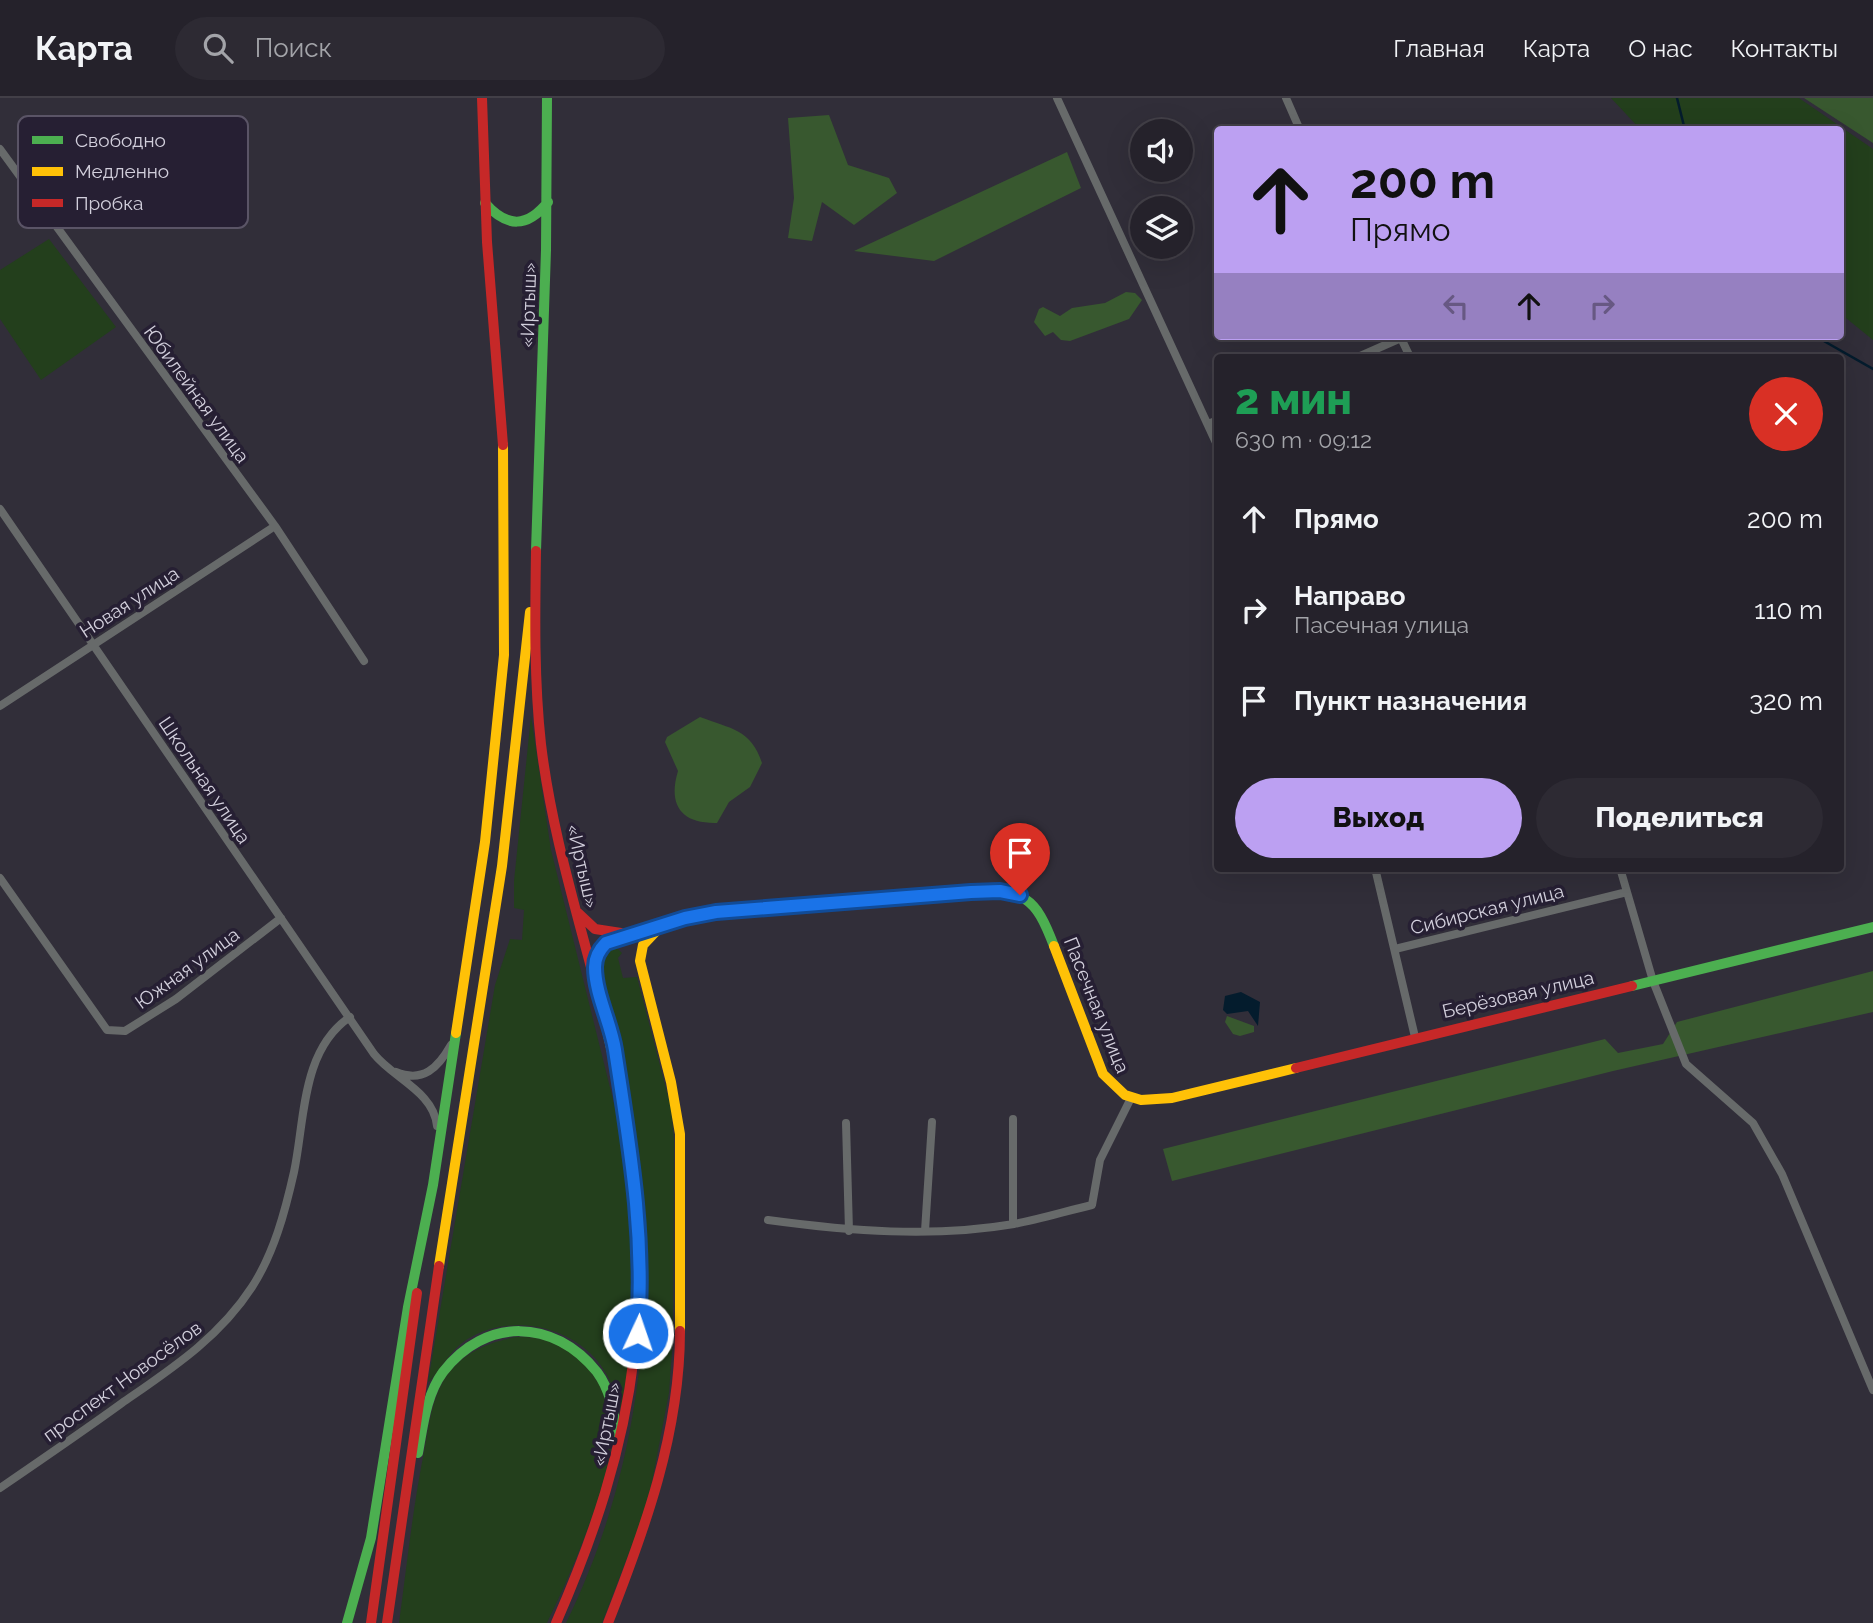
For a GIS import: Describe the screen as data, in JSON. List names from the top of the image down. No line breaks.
{"streets":{"main road":["«Иртыш»","Берёзовая улица","Пасечная улица"],"street":["Юбилейная улица","Новая улица","Школьная улица","Сибирская улица","Южная улица","проспект Новосёлов"]},"crossings":[["«Иртыш»","Школьная улица"],["Юбилейная улица","Новая улица"],["Новая улица","Школьная улица"],["Школьная улица","Южная улица"],["Школьная улица","проспект Новосёлов"],["Берёзовая улица","Пасечная улица"]],"legend":["Свободно","Медленно","Пробка"],"page":{"header":"Карта","search":"Поиск","nav":["Главная","Карта","О нас","Контакты"],"turn":["200 m","Прямо"],"heading":["2 мин","630 m · 09:12"],"list":[{"name":"Прямо","value":"200 m"},{"name":"Направо","note":"Пасечная улица","value":"110 m"},{"name":"Пункт назначения","value":"320 m"}],"buttons":["Выход","Поделиться"]}}
